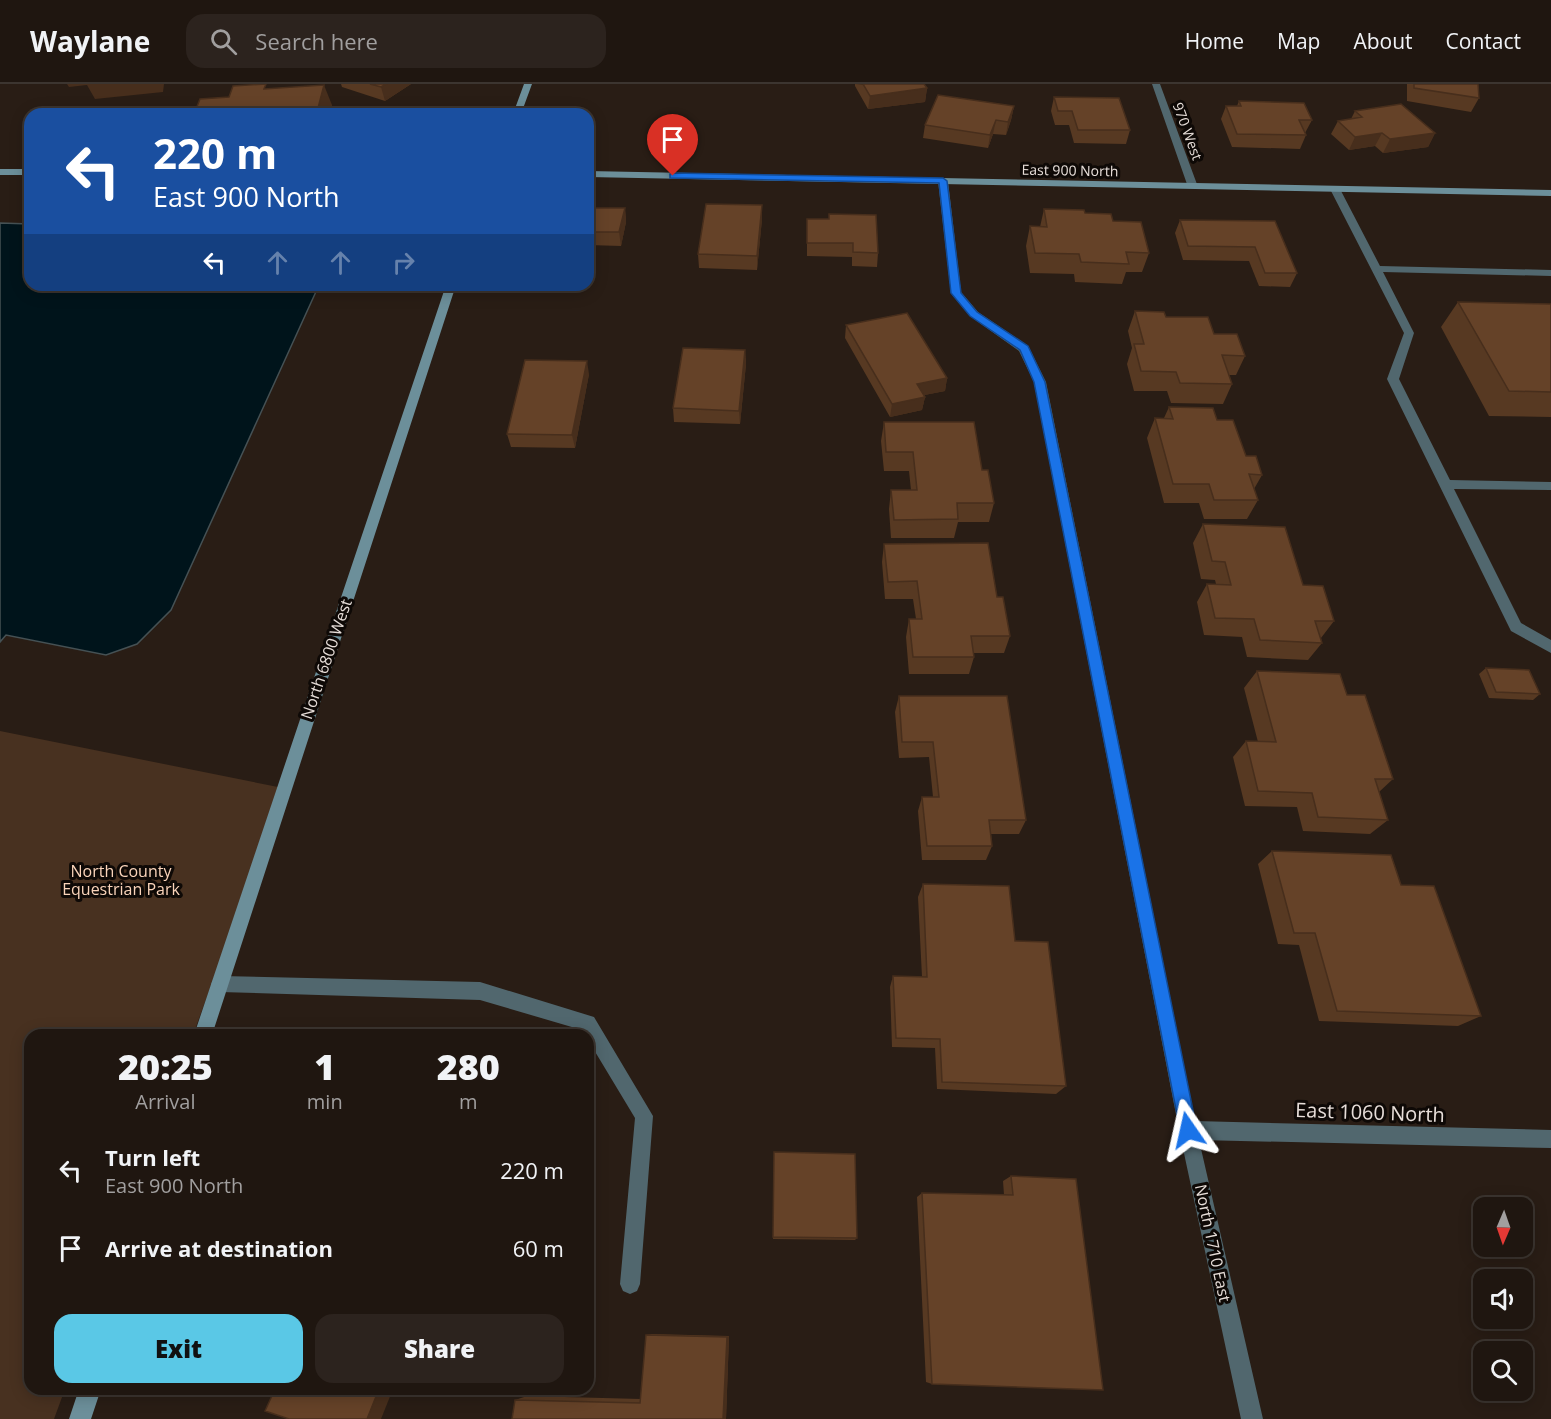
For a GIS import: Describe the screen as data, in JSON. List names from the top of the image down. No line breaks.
{"streets":{"street":["970 West","East 900 North","North 6800 West","East 1060 North","North 1710 East"]},"crossings":[["970 West","East 900 North"],["East 900 North","North 1710 East"],["East 1060 North","North 1710 East"]],"parks":["North County Equestrian Park"],"north":"bottom","page":{"header":"Waylane","search":"Search here","nav":["Home","Map","About","Contact"],"turn":["220 m","East 900 North"],"eta":["20:25","Arrival","1","min","280","m"],"list":[{"name":"Turn left","note":"East 900 North","value":"220 m"},{"name":"Arrive at destination","value":"60 m"}],"buttons":["Exit","Share"]}}
